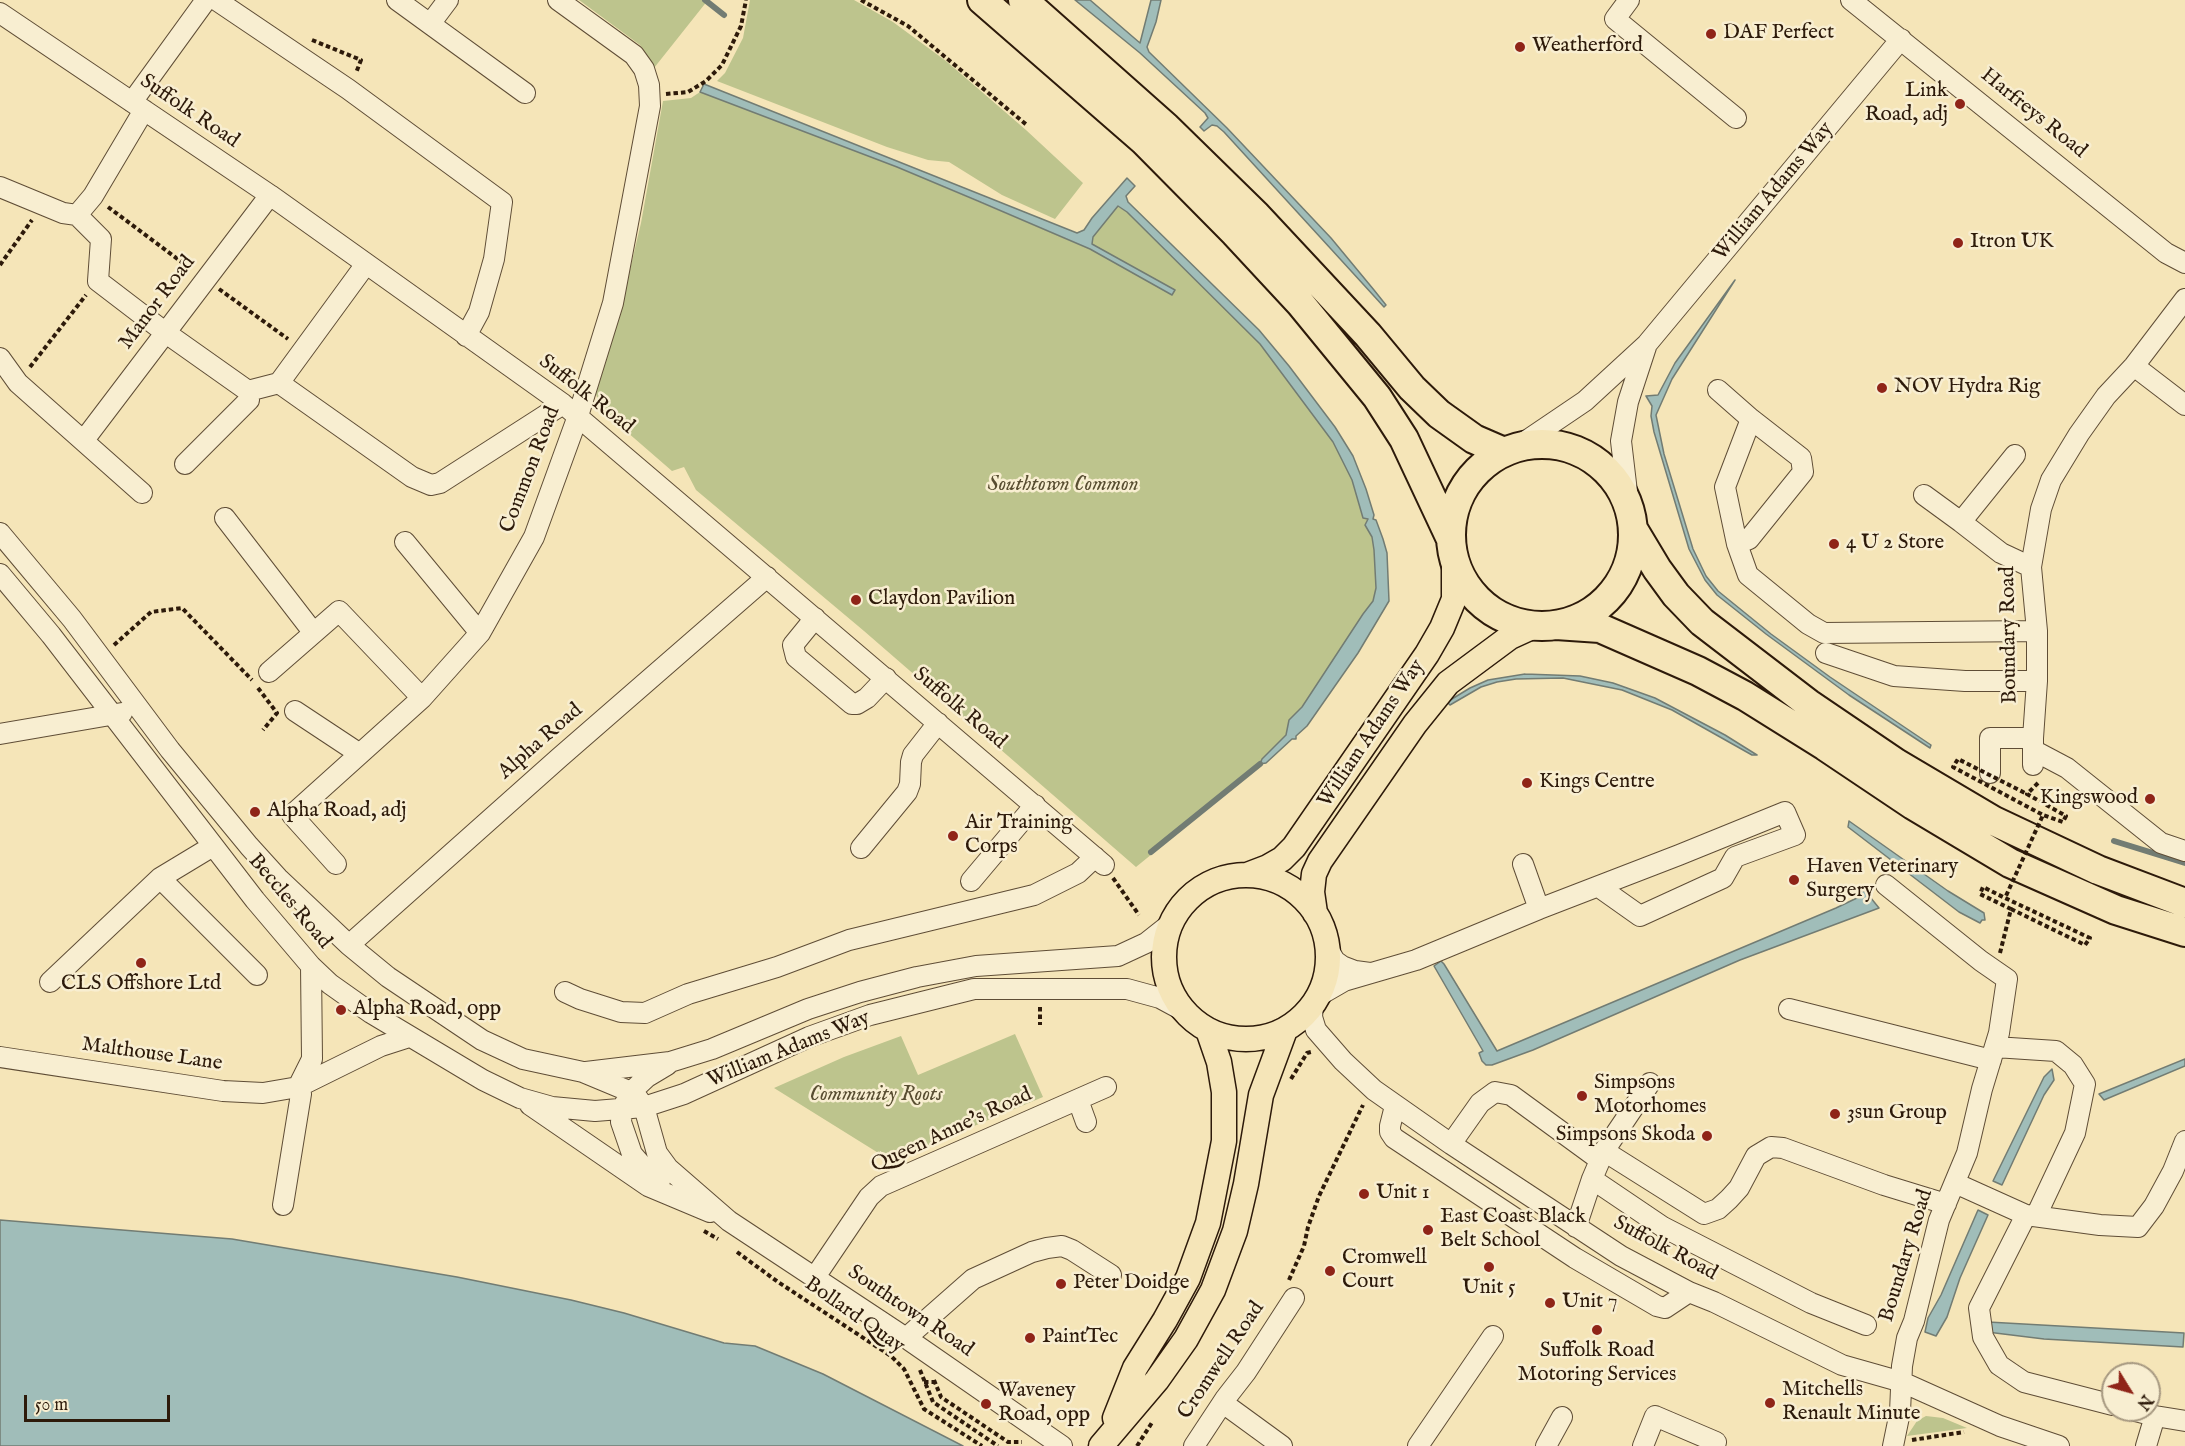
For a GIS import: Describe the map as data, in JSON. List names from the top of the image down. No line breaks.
{"streets":{"main road":["William Adams Way"],"street":["Suffolk Road","Harfreys Road","Manor Road","Common Road","Boundary Road","Alpha Road","Beccles Road","Malthouse Lane","Queen Anne's Road","Southtown Road","Cromwell Road"],"path":["Bollard Quay"]},"crossings":[["Suffolk Road","William Adams Way"],["Suffolk Road","Manor Road"],["Suffolk Road","Common Road"],["Suffolk Road","Boundary Road"],["Suffolk Road","Alpha Road"],["Harfreys Road","William Adams Way"],["William Adams Way","Beccles Road"],["William Adams Way","Southtown Road"],["Alpha Road","Beccles Road"],["Beccles Road","Malthouse Lane"],["Beccles Road","Southtown Road"],["Queen Anne's Road","Southtown Road"]],"parks":["Southtown Common","Community Roots"],"places":["DAF Perfect","Weatherford","Link Road, adj","Itron UK","NOV Hydra Rig","4 U 2 Store","Claydon Pavilion","Kings Centre","Kingswood","Alpha Road, adj","Air Training Corps","Haven Veterinary Surgery","CLS Offshore Ltd","Alpha Road, opp","Simpsons Motorhomes","3sun Group","Simpsons Skoda","Unit 1","East Coast Black Belt School","Unit 5","Cromwell Court","Peter Doidge","Unit 7","Suffolk Road Motoring Services","PaintTec","Mitchells Renault Minute","Waveney Road, opp"],"scale_bar":"50 m","north":"bottom right"}
